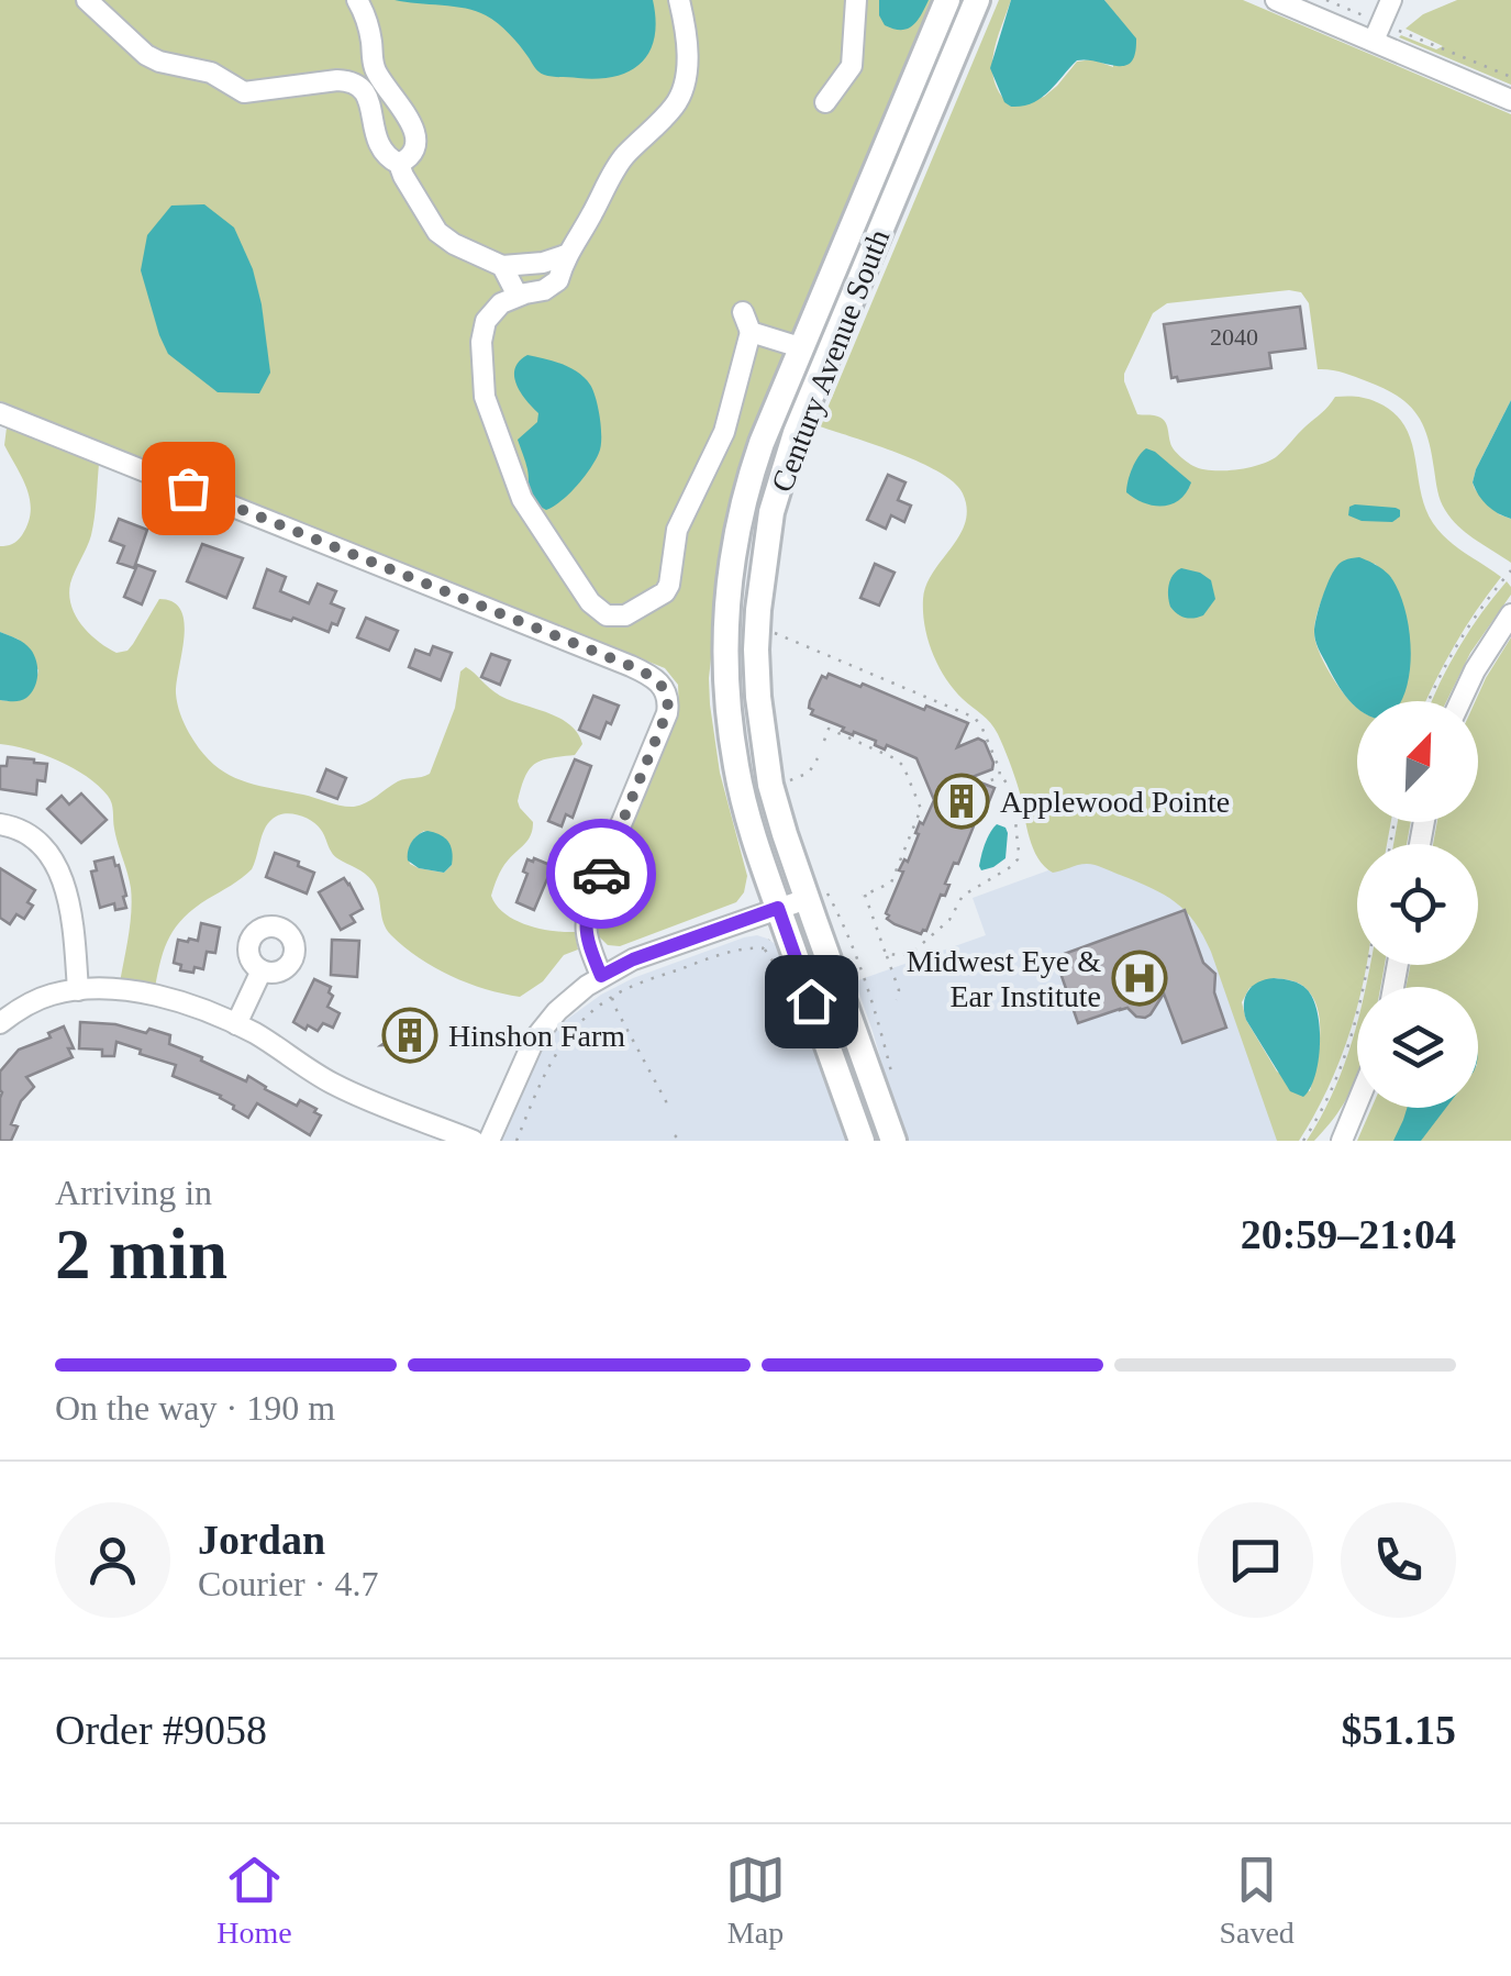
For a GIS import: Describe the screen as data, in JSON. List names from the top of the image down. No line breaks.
{"streets":{"main road":["Century Avenue South"]},"places":{"building":["Applewood Pointe","Hinshon Farm"],"hospital":["Midwest Eye & Ear Institute"]},"house_numbers":["2040"],"north":"top right","page":{"heading":["2 min","Arriving in","20:59–21:04"],"panel":["Jordan","Courier · 4.7","Order #9058","$51.15"],"bar":"On the way · 190 m","tabs":["Home","Map","Saved"]}}
